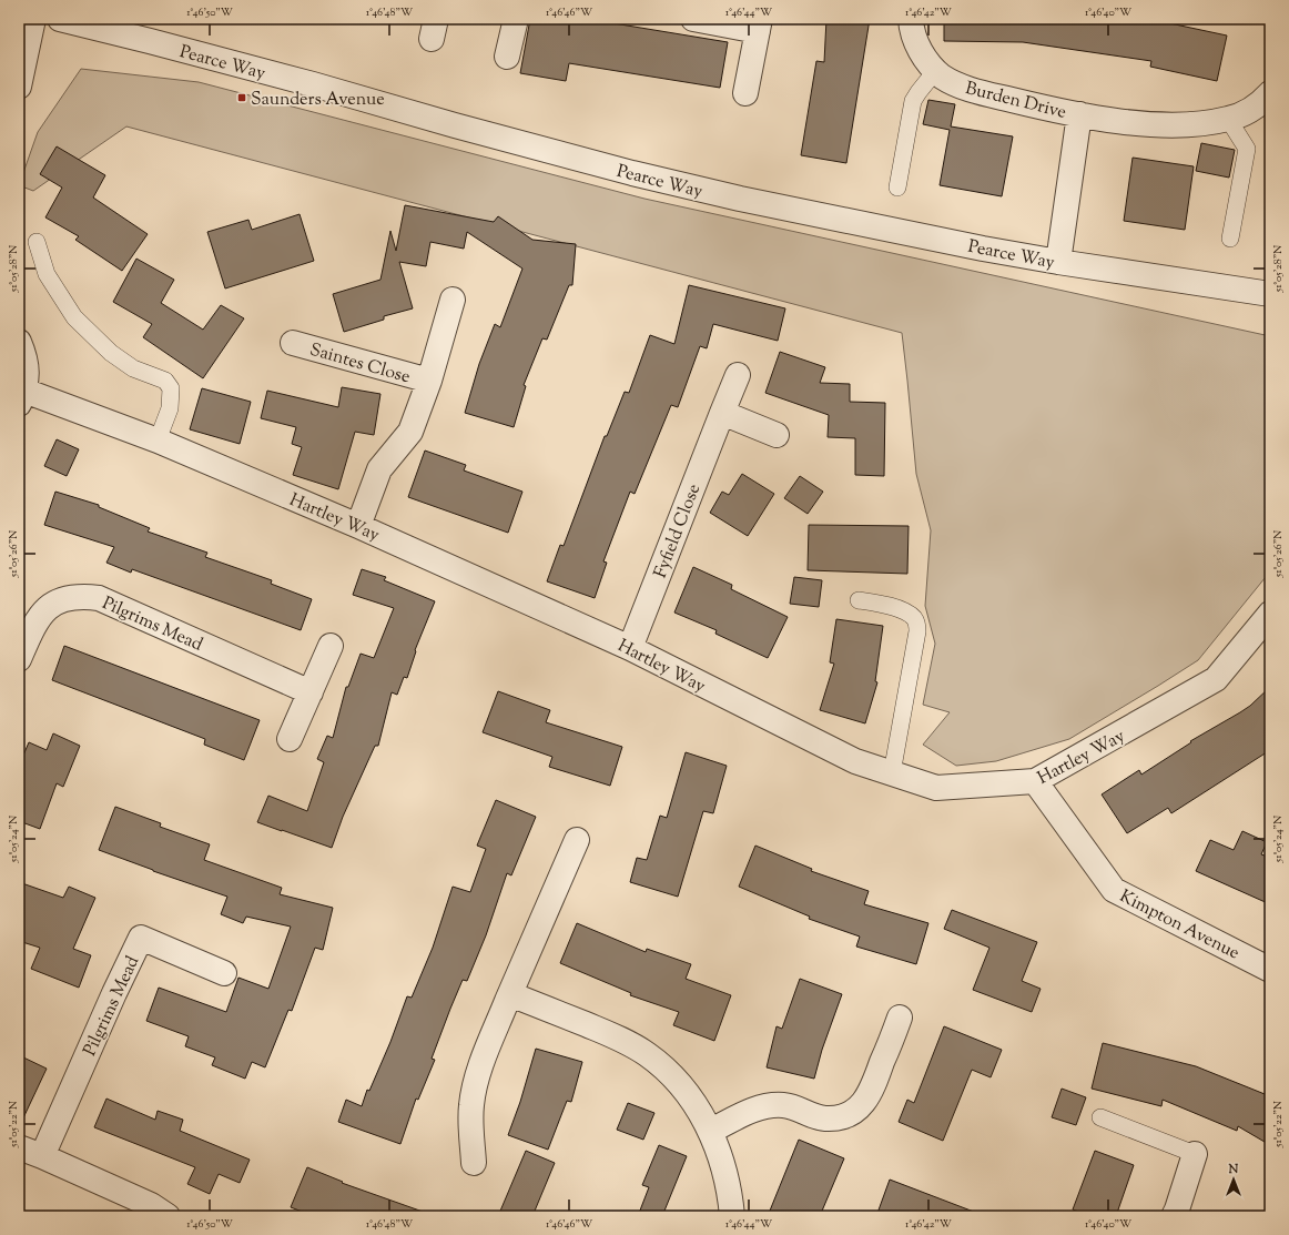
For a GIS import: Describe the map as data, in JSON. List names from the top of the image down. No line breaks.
{"streets":{"street":["Pearce Way","Burden Drive","Saintes Close","Hartley Way","Fyfield Close","Pilgrims Mead","Kimpton Avenue"]},"crossings":[["Pearce Way","Burden Drive"],["Saintes Close","Hartley Way"],["Hartley Way","Fyfield Close"],["Hartley Way","Kimpton Avenue"]],"places":{"transit":["Saunders Avenue"]},"north":"top","coordinates":["1°46'50\"W","1°46'48\"W","1°46'46\"W","1°46'44\"W","1°46'42\"W","1°46'40\"W","51°05'28\"N","51°05'26\"N","51°05'24\"N","51°05'22\"N"]}
